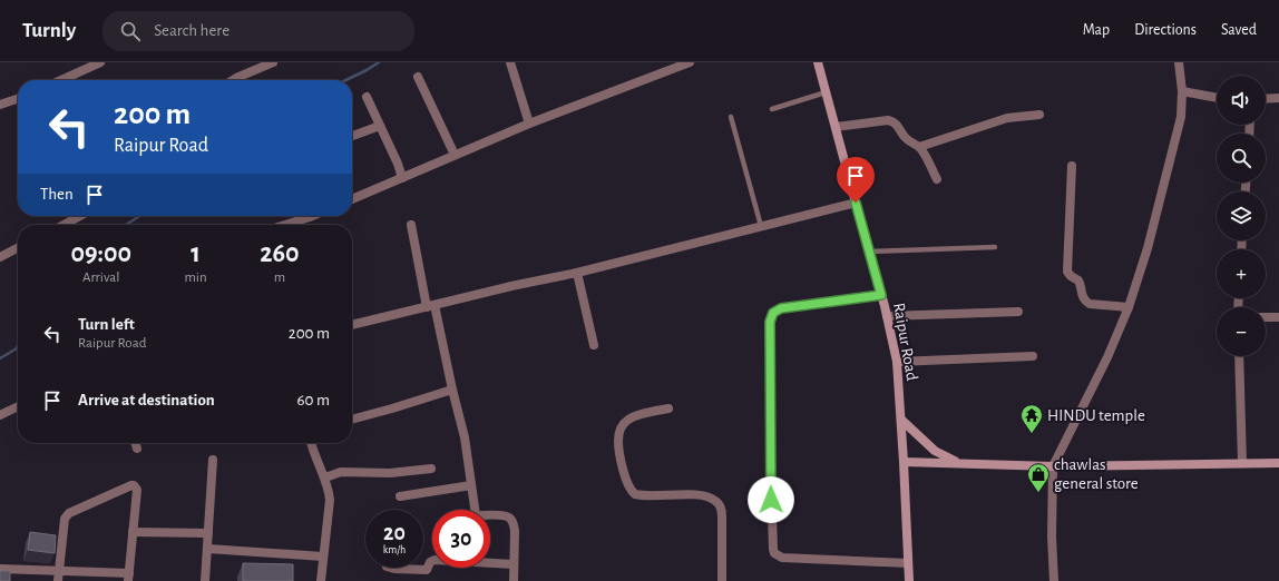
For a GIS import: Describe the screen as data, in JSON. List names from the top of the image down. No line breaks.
{"streets":{"main road":["Raipur Road"]},"places":{"temple":["HINDU temple"],"shop":["chawlas general store"]},"page":{"header":"Turnly","search":"Search here","nav":["Map","Directions","Saved"],"map_buttons":["+","−"],"turn":["200 m","Raipur Road"],"then":"Then","eta":["09:00","Arrival","1","min","260","m"],"list":[{"name":"Turn left","note":"Raipur Road","value":"200 m"},{"name":"Arrive at destination","value":"60 m"}],"speed":"20 km/h","limit":"30"}}
